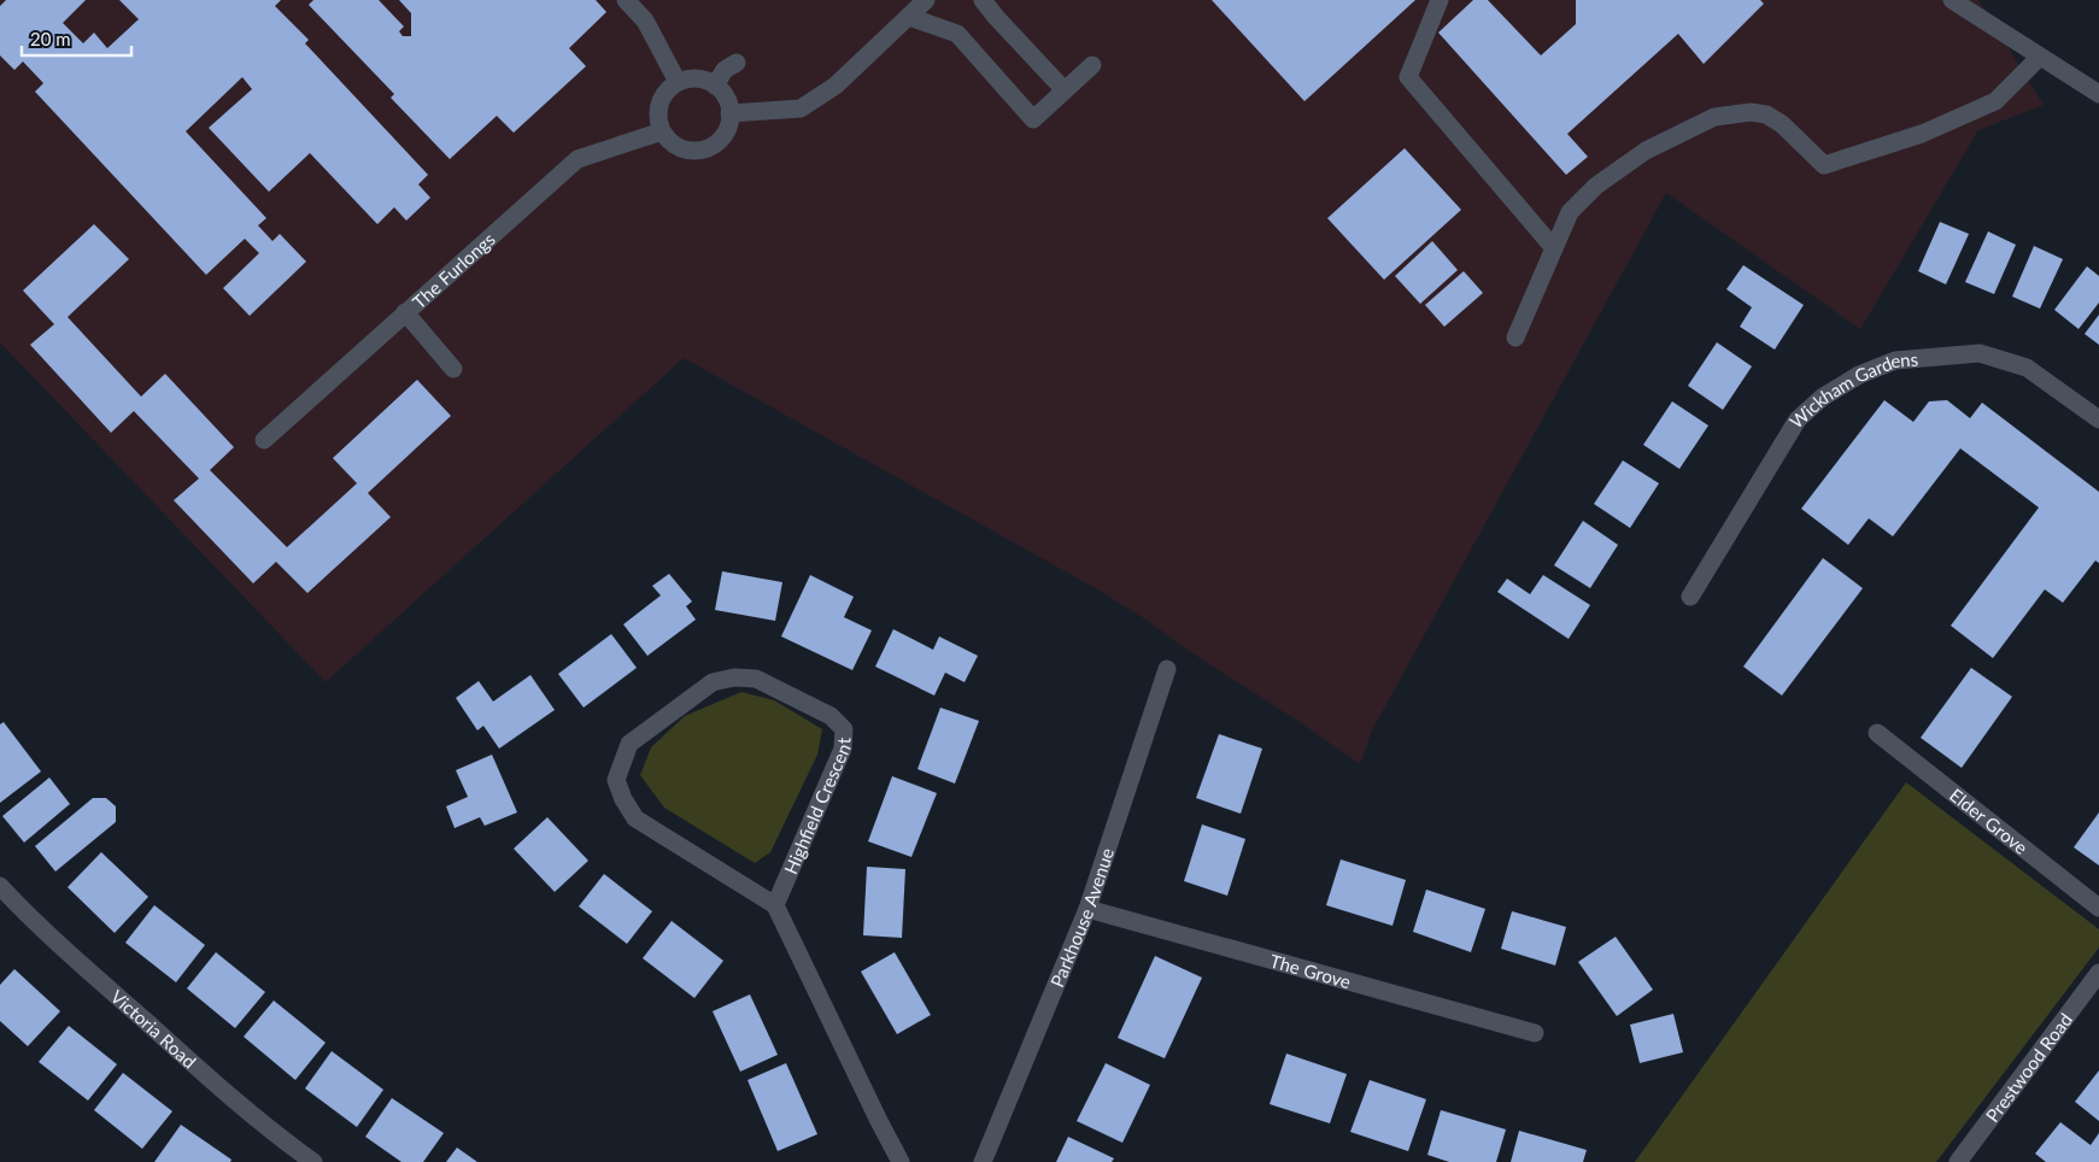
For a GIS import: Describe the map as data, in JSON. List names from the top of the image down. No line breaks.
{"streets":{"street":["The Furlongs","Wickham Gardens","Highfield Crescent","Elder Grove","Parkhouse Avenue","The Grove","Victoria Road","Prestwood Road"]},"crossings":[["Parkhouse Avenue","The Grove"]],"scale_bar":"20 m"}
